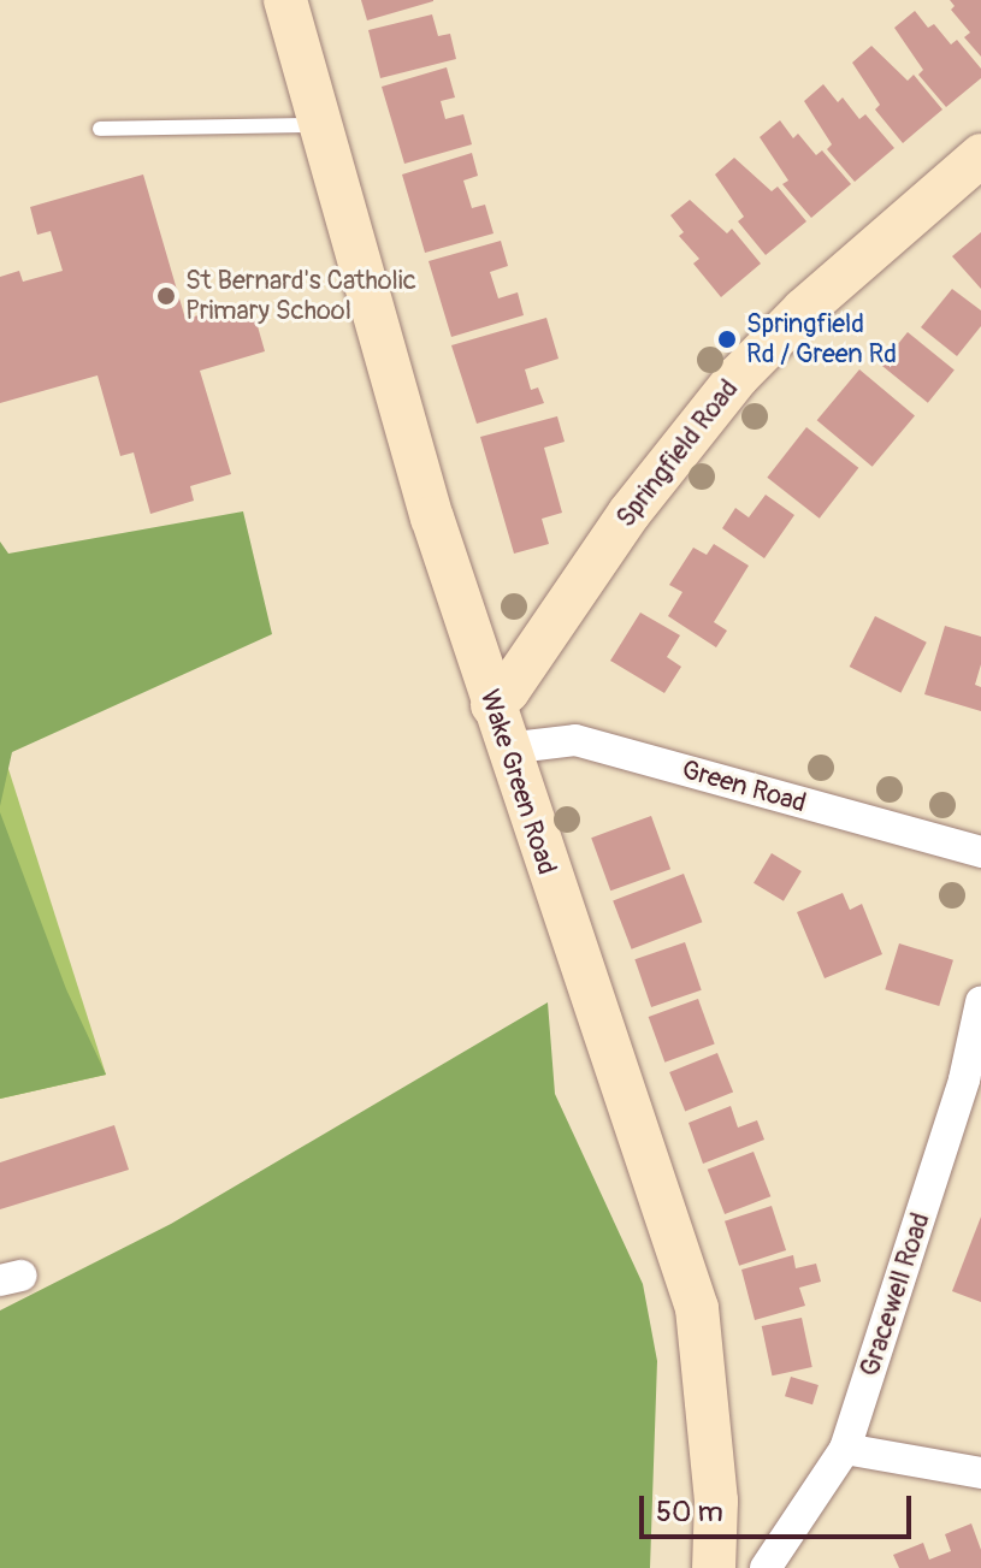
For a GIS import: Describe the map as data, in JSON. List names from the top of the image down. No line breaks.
{"streets":{"street":["Springfield Road","Wake Green Road","Green Road","Gracewell Road"]},"crossings":[["Springfield Road","Wake Green Road"],["Wake Green Road","Green Road"]],"places":["St Bernard's Catholic Primary School","Springfield Rd / Green Rd"],"scale_bar":"50 m"}
